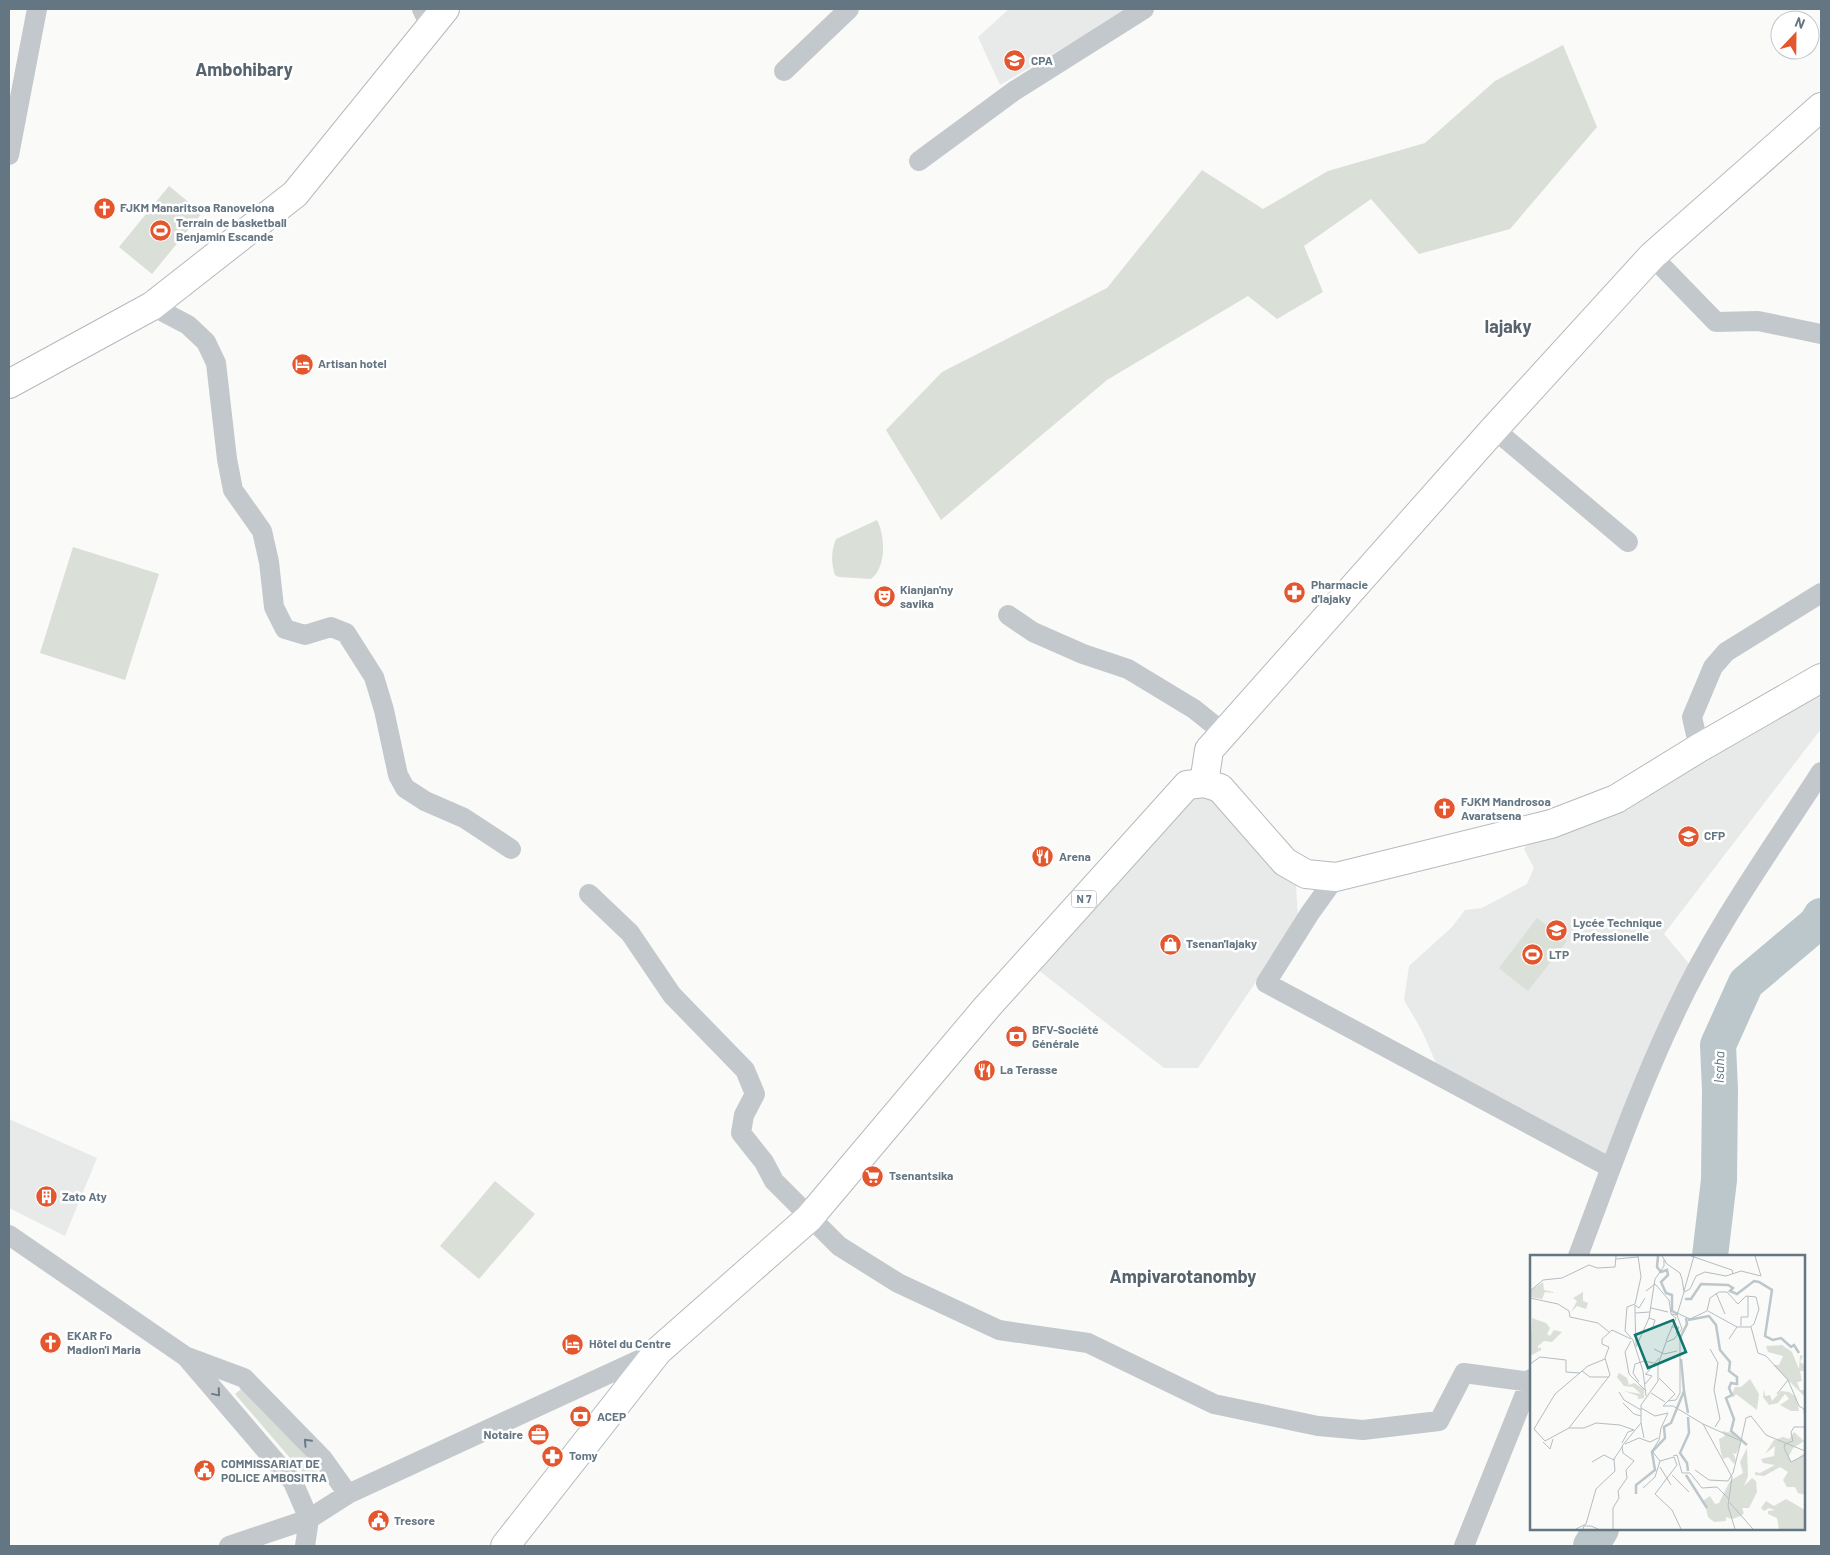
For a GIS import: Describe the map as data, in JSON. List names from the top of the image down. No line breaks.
{"streets":{"main road":["N 7"]},"districts":["Ambohibary","Iajaky","Ampivarotanomby"],"water":["Isaha"],"places":{"school or university":["CPA","CFP","Lycée Technique Professionelle"],"church":["FJKM Manaritsoa Ranovelona","FJKM Mandrosoa Avaratsena","EKAR Fo Madion'i Maria"],"sports":["Terrain de basketball Benjamin Escande","LTP"],"hotel":["Artisan hotel","Hôtel du Centre"],"pharmacy":["Pharmacie d'Iajaky","Tomy"],"theatre":["Kianjan'ny savika"],"restaurant":["Arena","La Terasse"],"shop":["Tsenan'Iajaky"],"bank":["BFV-Société Générale","ACEP"],"supermarket":["Tsenantsika"],"building":["Zato Aty"],"office":["Notaire"],"public building":["COMMISSARIAT DE POLICE AMBOSITRA","Tresore"]},"north":"top"}
